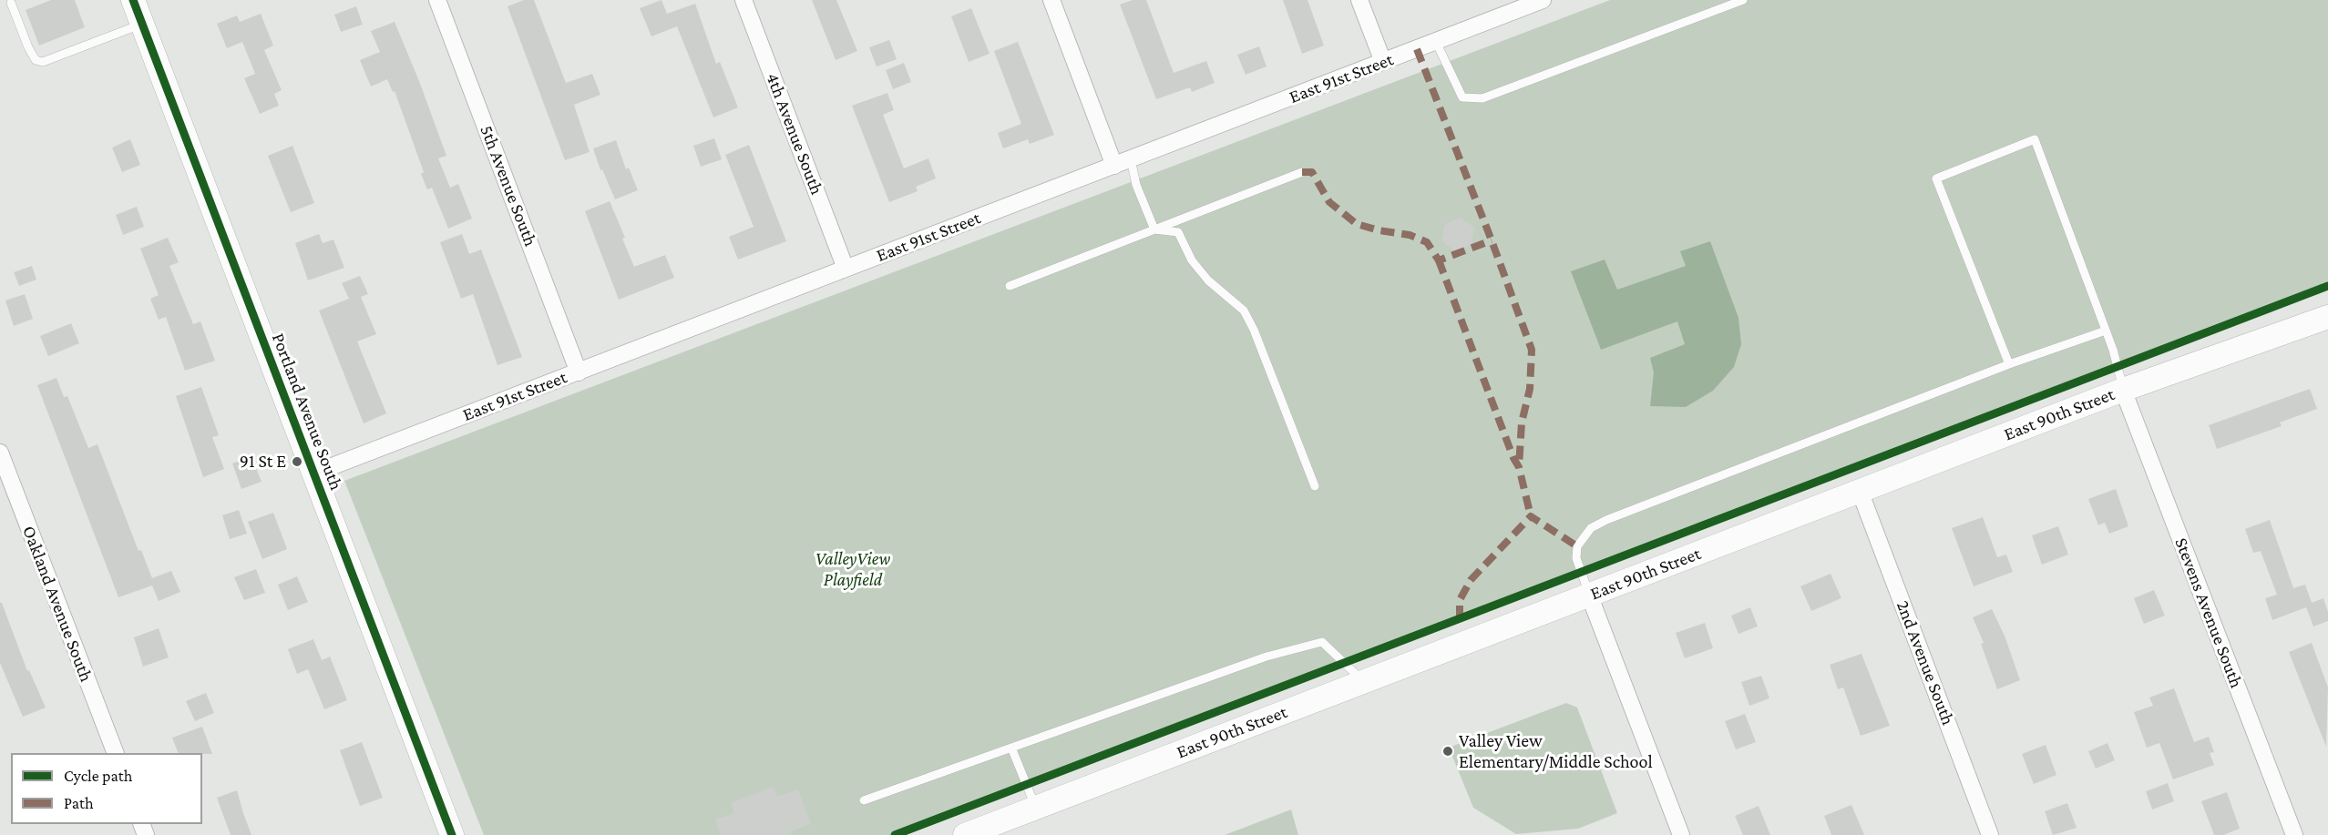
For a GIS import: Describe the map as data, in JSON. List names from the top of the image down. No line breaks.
{"streets":{"street":["East 91st Street","4th Avenue South","5th Avenue South","Portland Avenue South","East 90th Street","Oakland Avenue South","Stevens Avenue South","2nd Avenue South"]},"crossings":[["East 91st Street","4th Avenue South"],["East 91st Street","5th Avenue South"],["East 91st Street","Portland Avenue South"],["East 90th Street","Stevens Avenue South"],["East 90th Street","2nd Avenue South"]],"parks":["ValleyView Playfield"],"places":["91 St E","Valley View Elementary/Middle School"],"legend":["Cycle path","Path"]}
